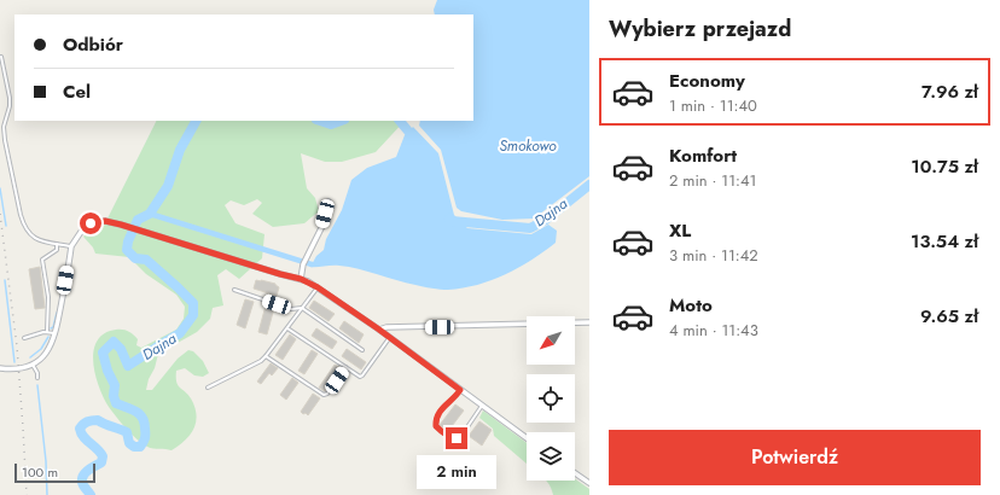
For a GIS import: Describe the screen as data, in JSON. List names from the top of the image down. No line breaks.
{"water":["Smokowo","Dajna"],"scale_bar":"100 m","north":"bottom left","page":{"heading":"Wybierz przejazd","banner":["Odbiór","Cel"],"list":[{"name":"Economy","note":"1 min · 11:40","value":"7.96 zł"},{"name":"Komfort","note":"2 min · 11:41","value":"10.75 zł"},{"name":"XL","note":"3 min · 11:42","value":"13.54 zł"},{"name":"Moto","note":"4 min · 11:43","value":"9.65 zł"}],"buttons":"Potwierdź","bubble":"2 min","scale":"100 m"}}
